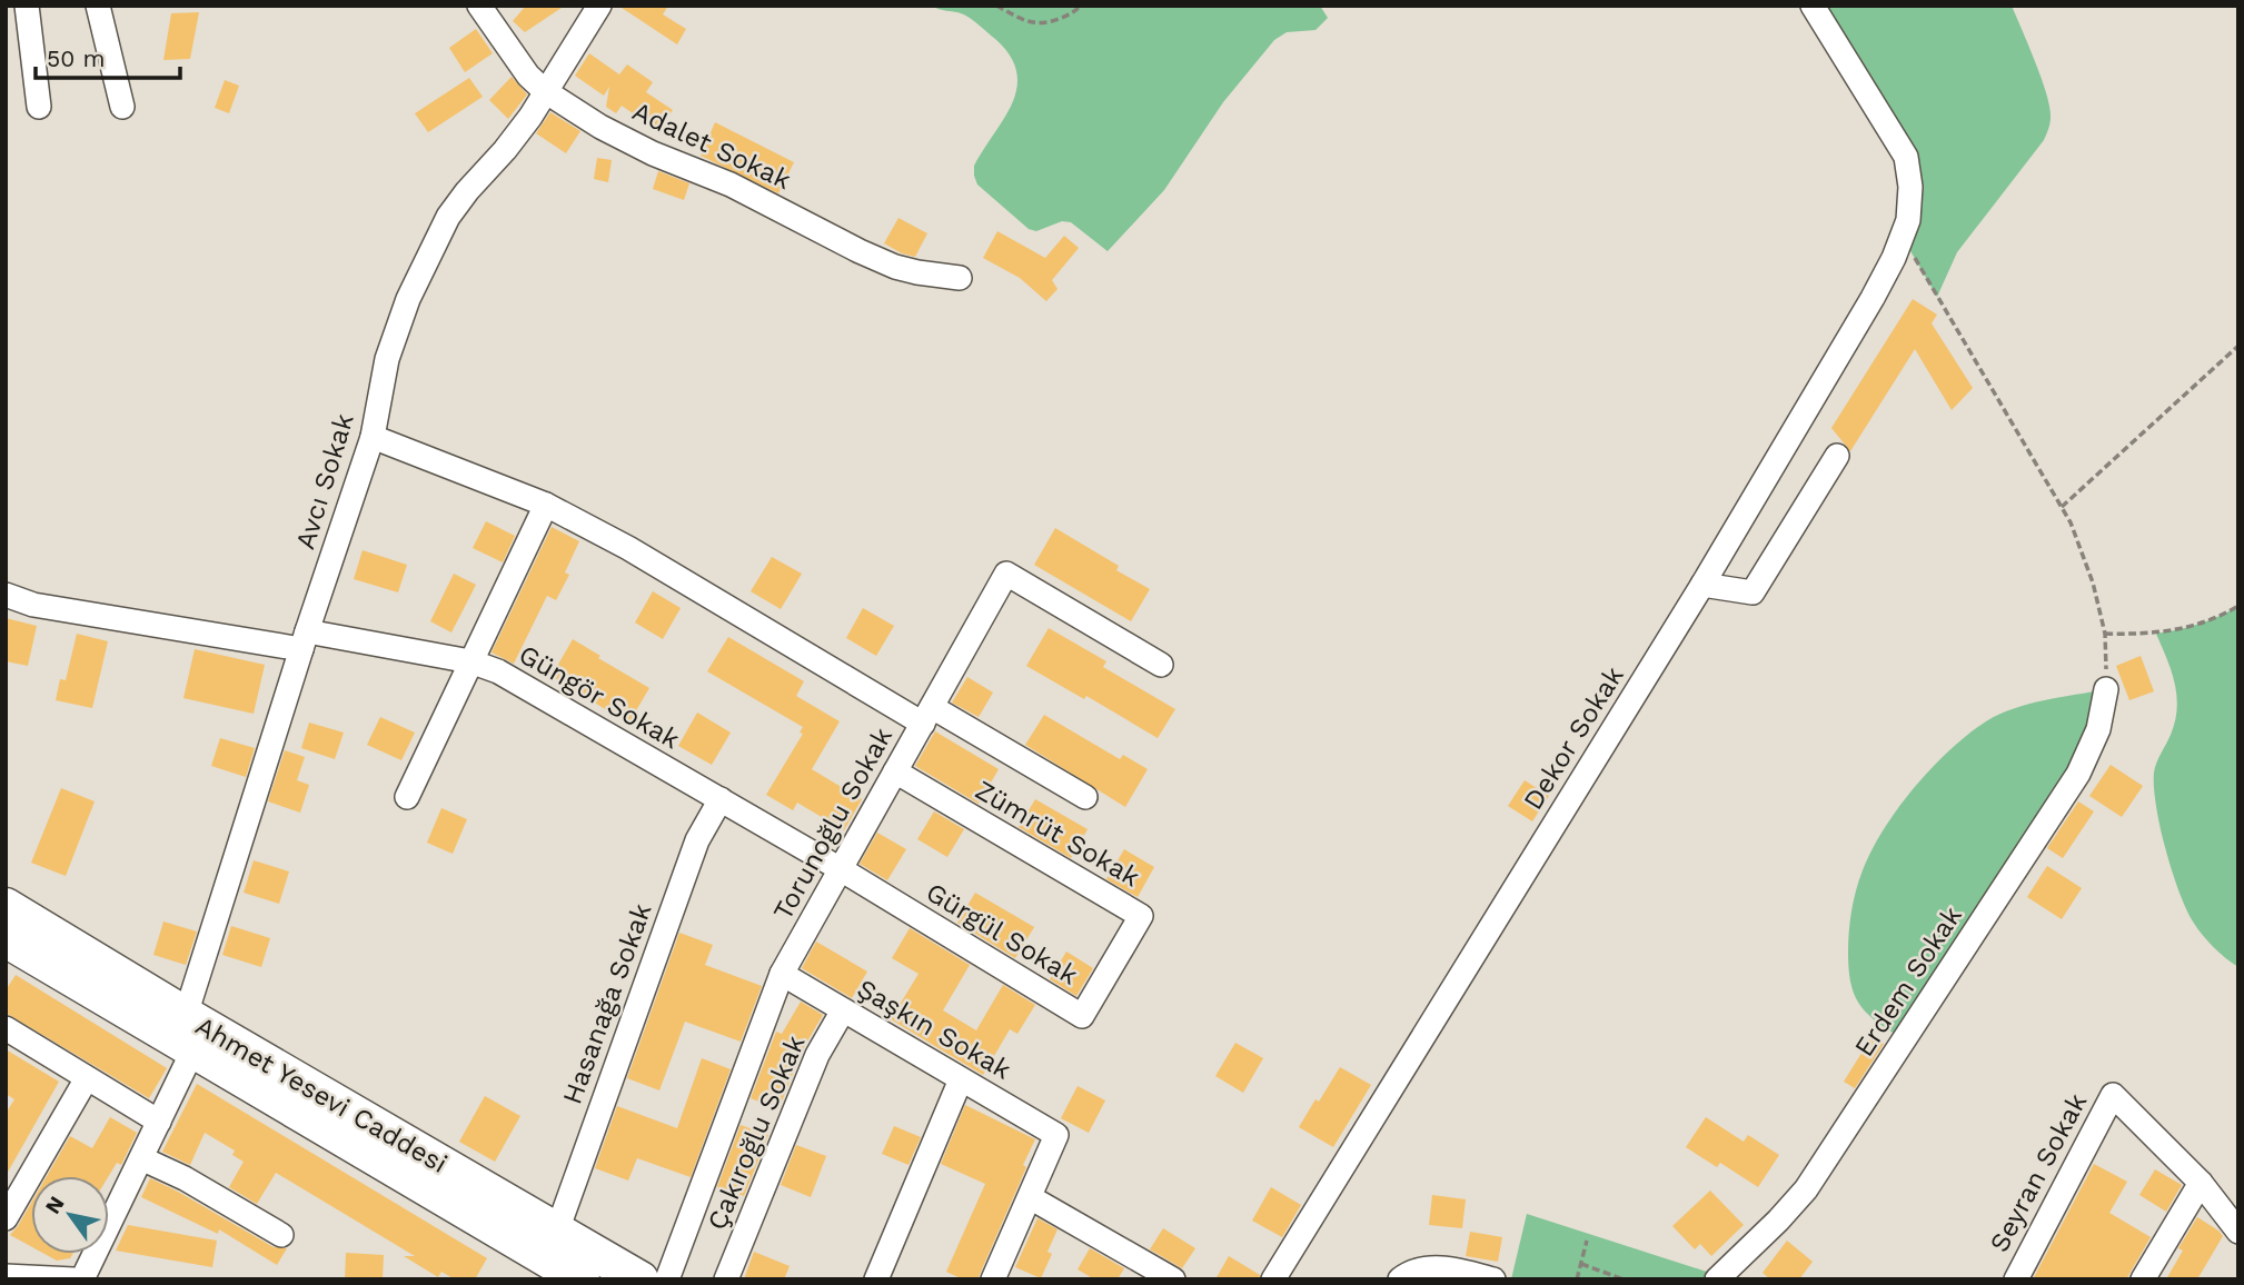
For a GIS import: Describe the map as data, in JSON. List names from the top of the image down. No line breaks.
{"streets":{"highway":["Ahmet Yesevi Caddesi"],"street":["Adalet Sokak","Avcı Sokak","Güngör Sokak","Dekor Sokak","Torunoğlu Sokak","Zümrüt Sokak","Gürgül Sokak","Erdem Sokak","Hasanağa Sokak","Şaşkın Sokak","Çakıroğlu Sokak","Seyran Sokak"]},"crossings":[["Adalet Sokak","Avcı Sokak"],["Avcı Sokak","Güngör Sokak"],["Avcı Sokak","Ahmet Yesevi Caddesi"],["Güngör Sokak","Torunoğlu Sokak"],["Güngör Sokak","Gürgül Sokak"],["Güngör Sokak","Hasanağa Sokak"],["Torunoğlu Sokak","Zümrüt Sokak"],["Torunoğlu Sokak","Gürgül Sokak"],["Torunoğlu Sokak","Şaşkın Sokak"],["Zümrüt Sokak","Gürgül Sokak"],["Hasanağa Sokak","Ahmet Yesevi Caddesi"],["Şaşkın Sokak","Çakıroğlu Sokak"]],"scale_bar":"50 m","north":"top left"}
